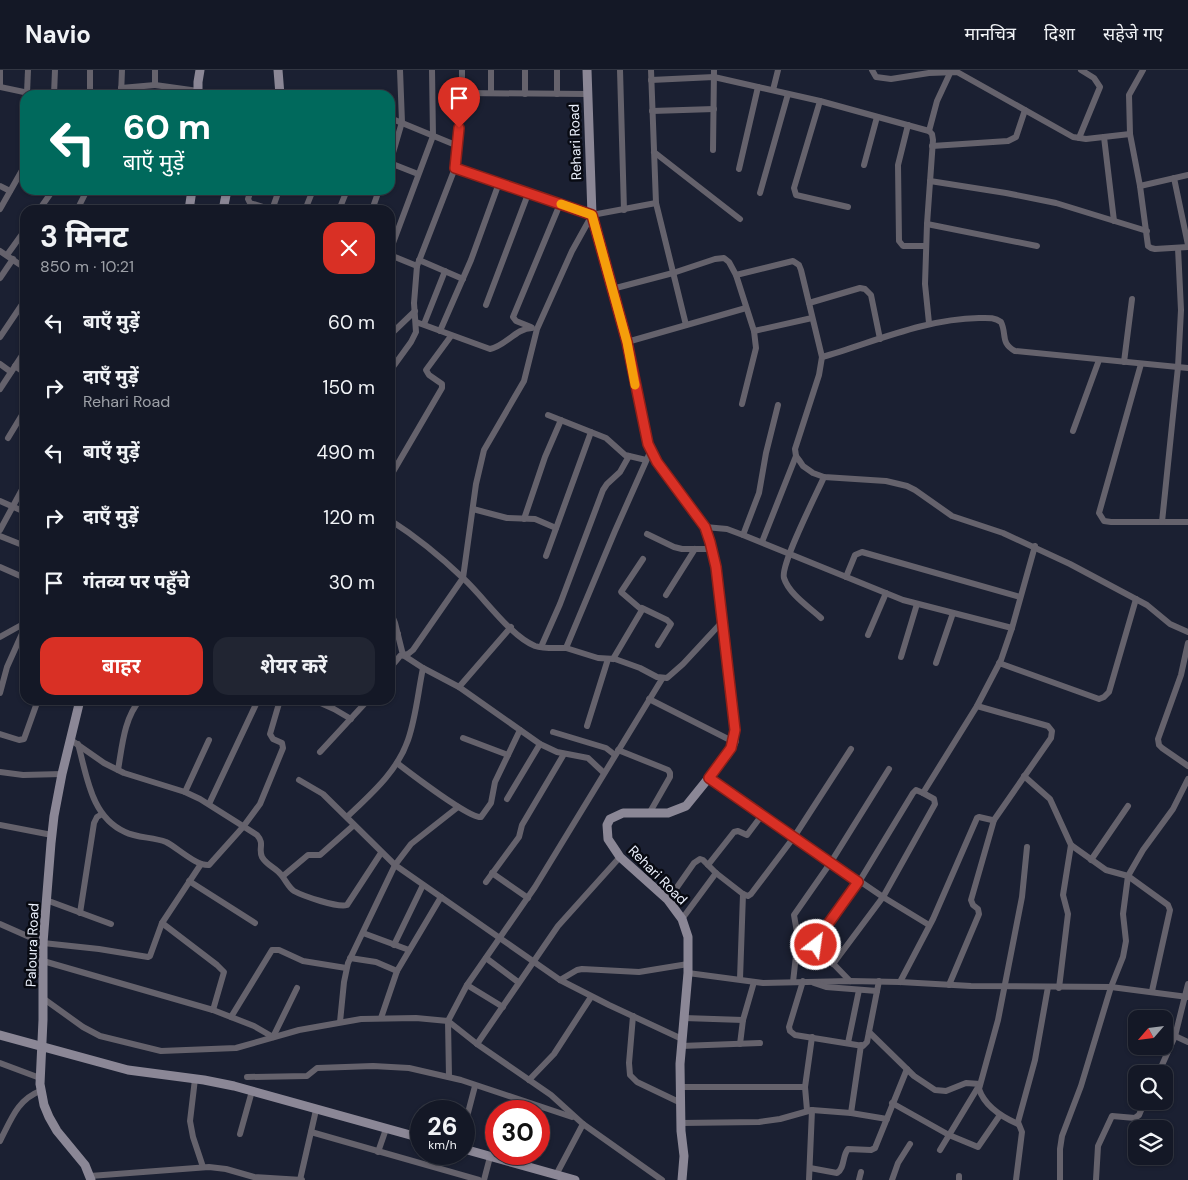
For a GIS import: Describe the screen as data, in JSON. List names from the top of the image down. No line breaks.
{"streets":{"main road":["Rehari Road","Paloura Road"]},"north":"bottom left","page":{"header":"Navio","nav":["मानचित्र","दिशा","सहेजे गए"],"turn":["60 m","बाएँ मुड़ें"],"heading":["3 मिनट","850 m · 10:21"],"list":[{"name":"बाएँ मुड़ें","value":"60 m"},{"name":"दाएँ मुड़ें","note":"Rehari Road","value":"150 m"},{"name":"बाएँ मुड़ें","value":"490 m"},{"name":"दाएँ मुड़ें","value":"120 m"},{"name":"गंतव्य पर पहुँचे","value":"30 m"}],"buttons":["बाहर","शेयर करें"],"speed":"26 km/h","limit":"30"}}
